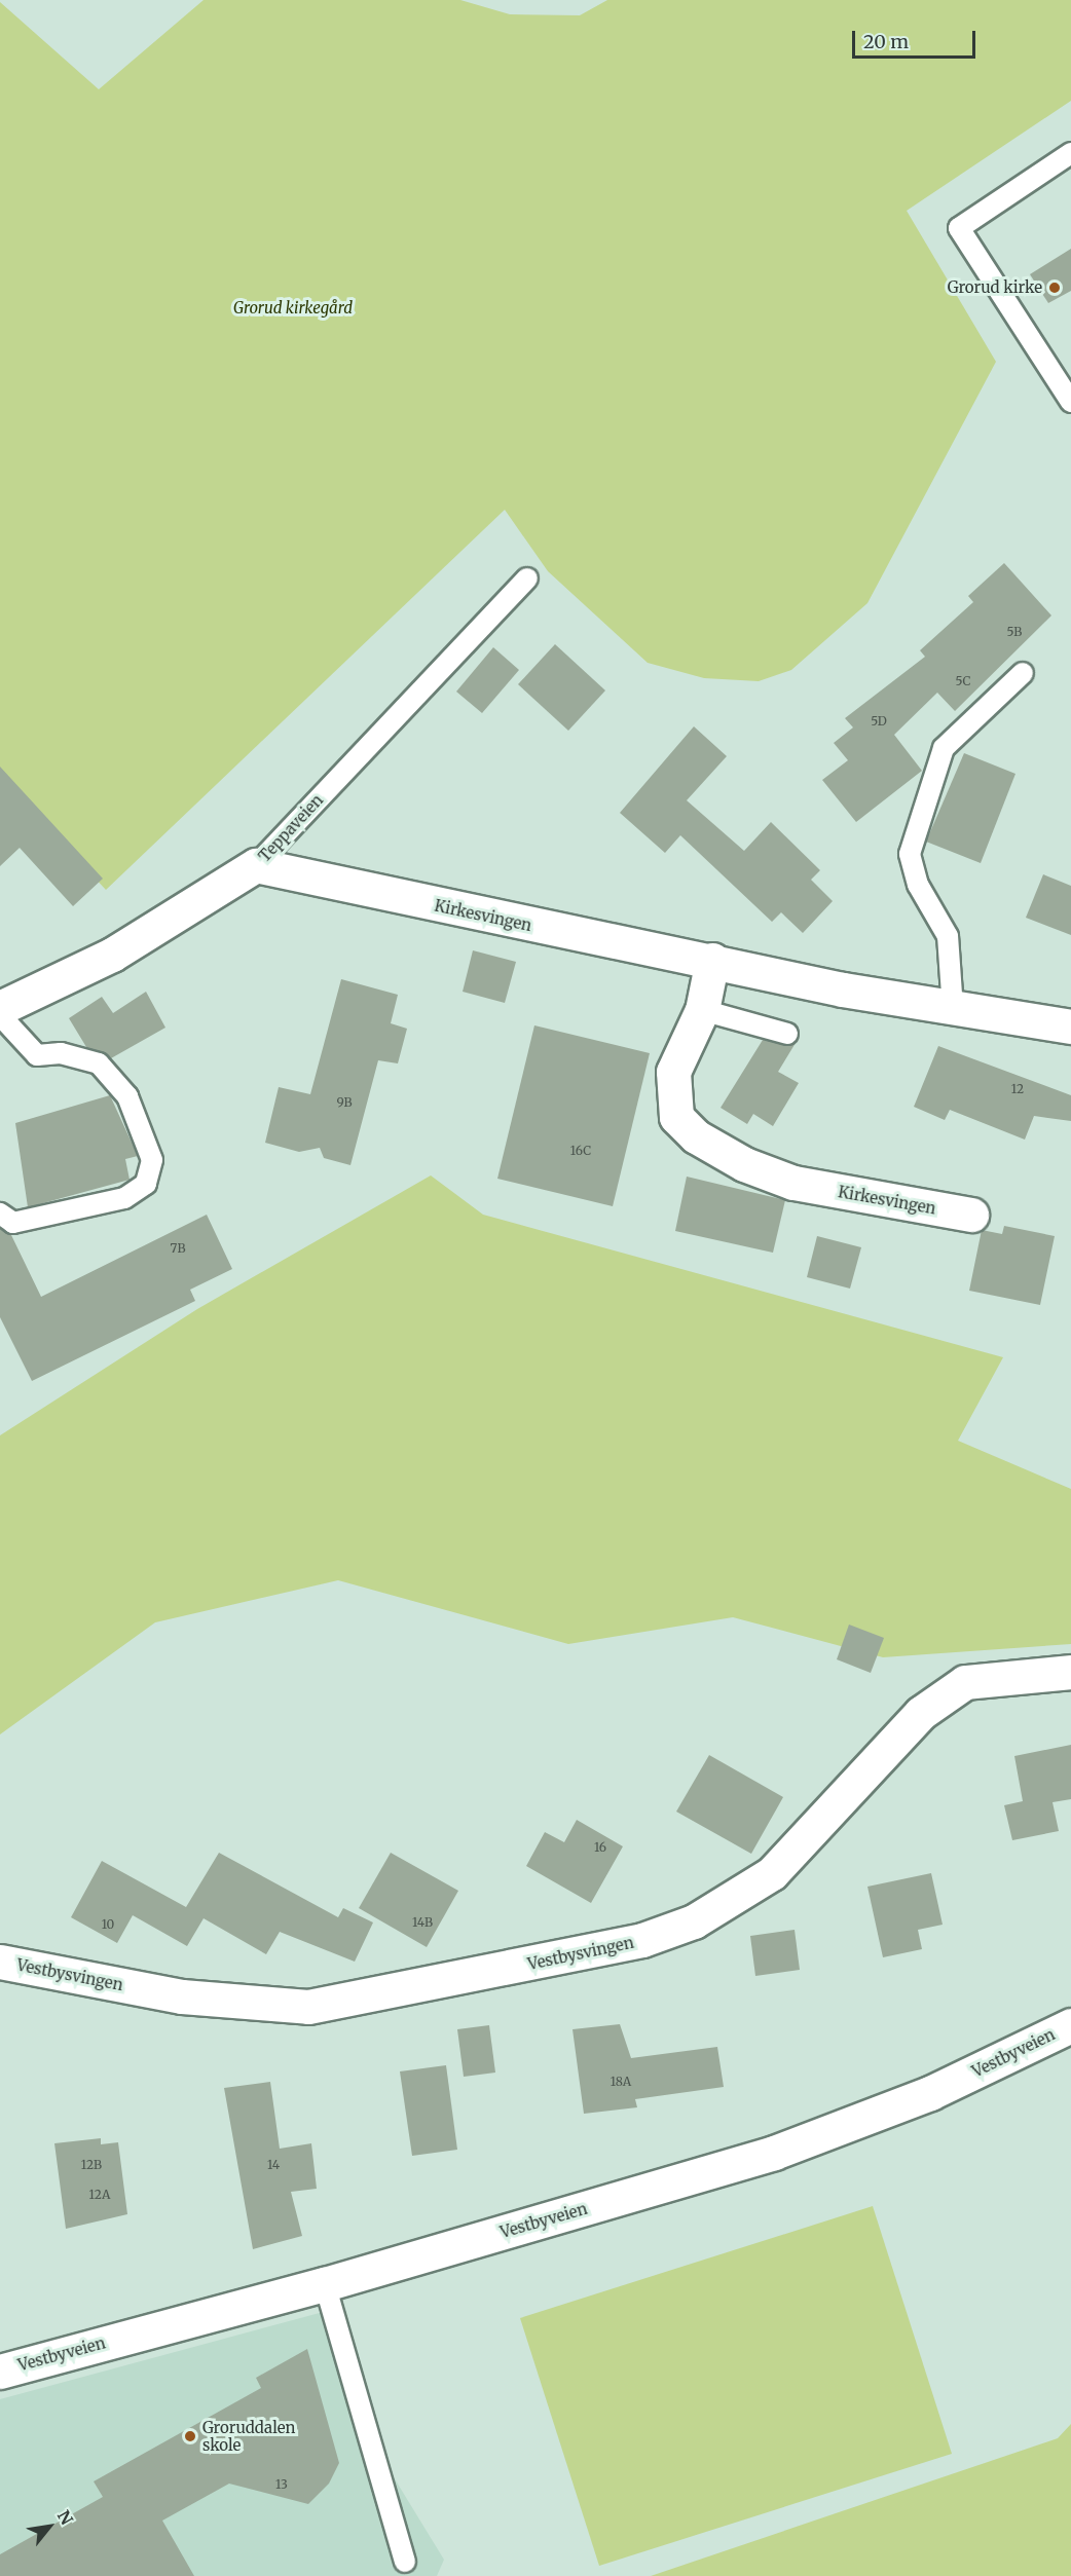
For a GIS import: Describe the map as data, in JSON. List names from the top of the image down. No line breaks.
{"streets":{"street":["Teppaveien","Kirkesvingen","Vestbysvingen","Vestbyveien"]},"crossings":[["Teppaveien","Kirkesvingen"]],"parks":["Grorud kirkegård"],"places":["Grorud kirke","Groruddalen skole"],"house_numbers":["5B","5C","5D","12","9B","16C","7B","16","14B","10","18A","12B","14","12A","13"],"scale_bar":"20 m","north":"top right"}
